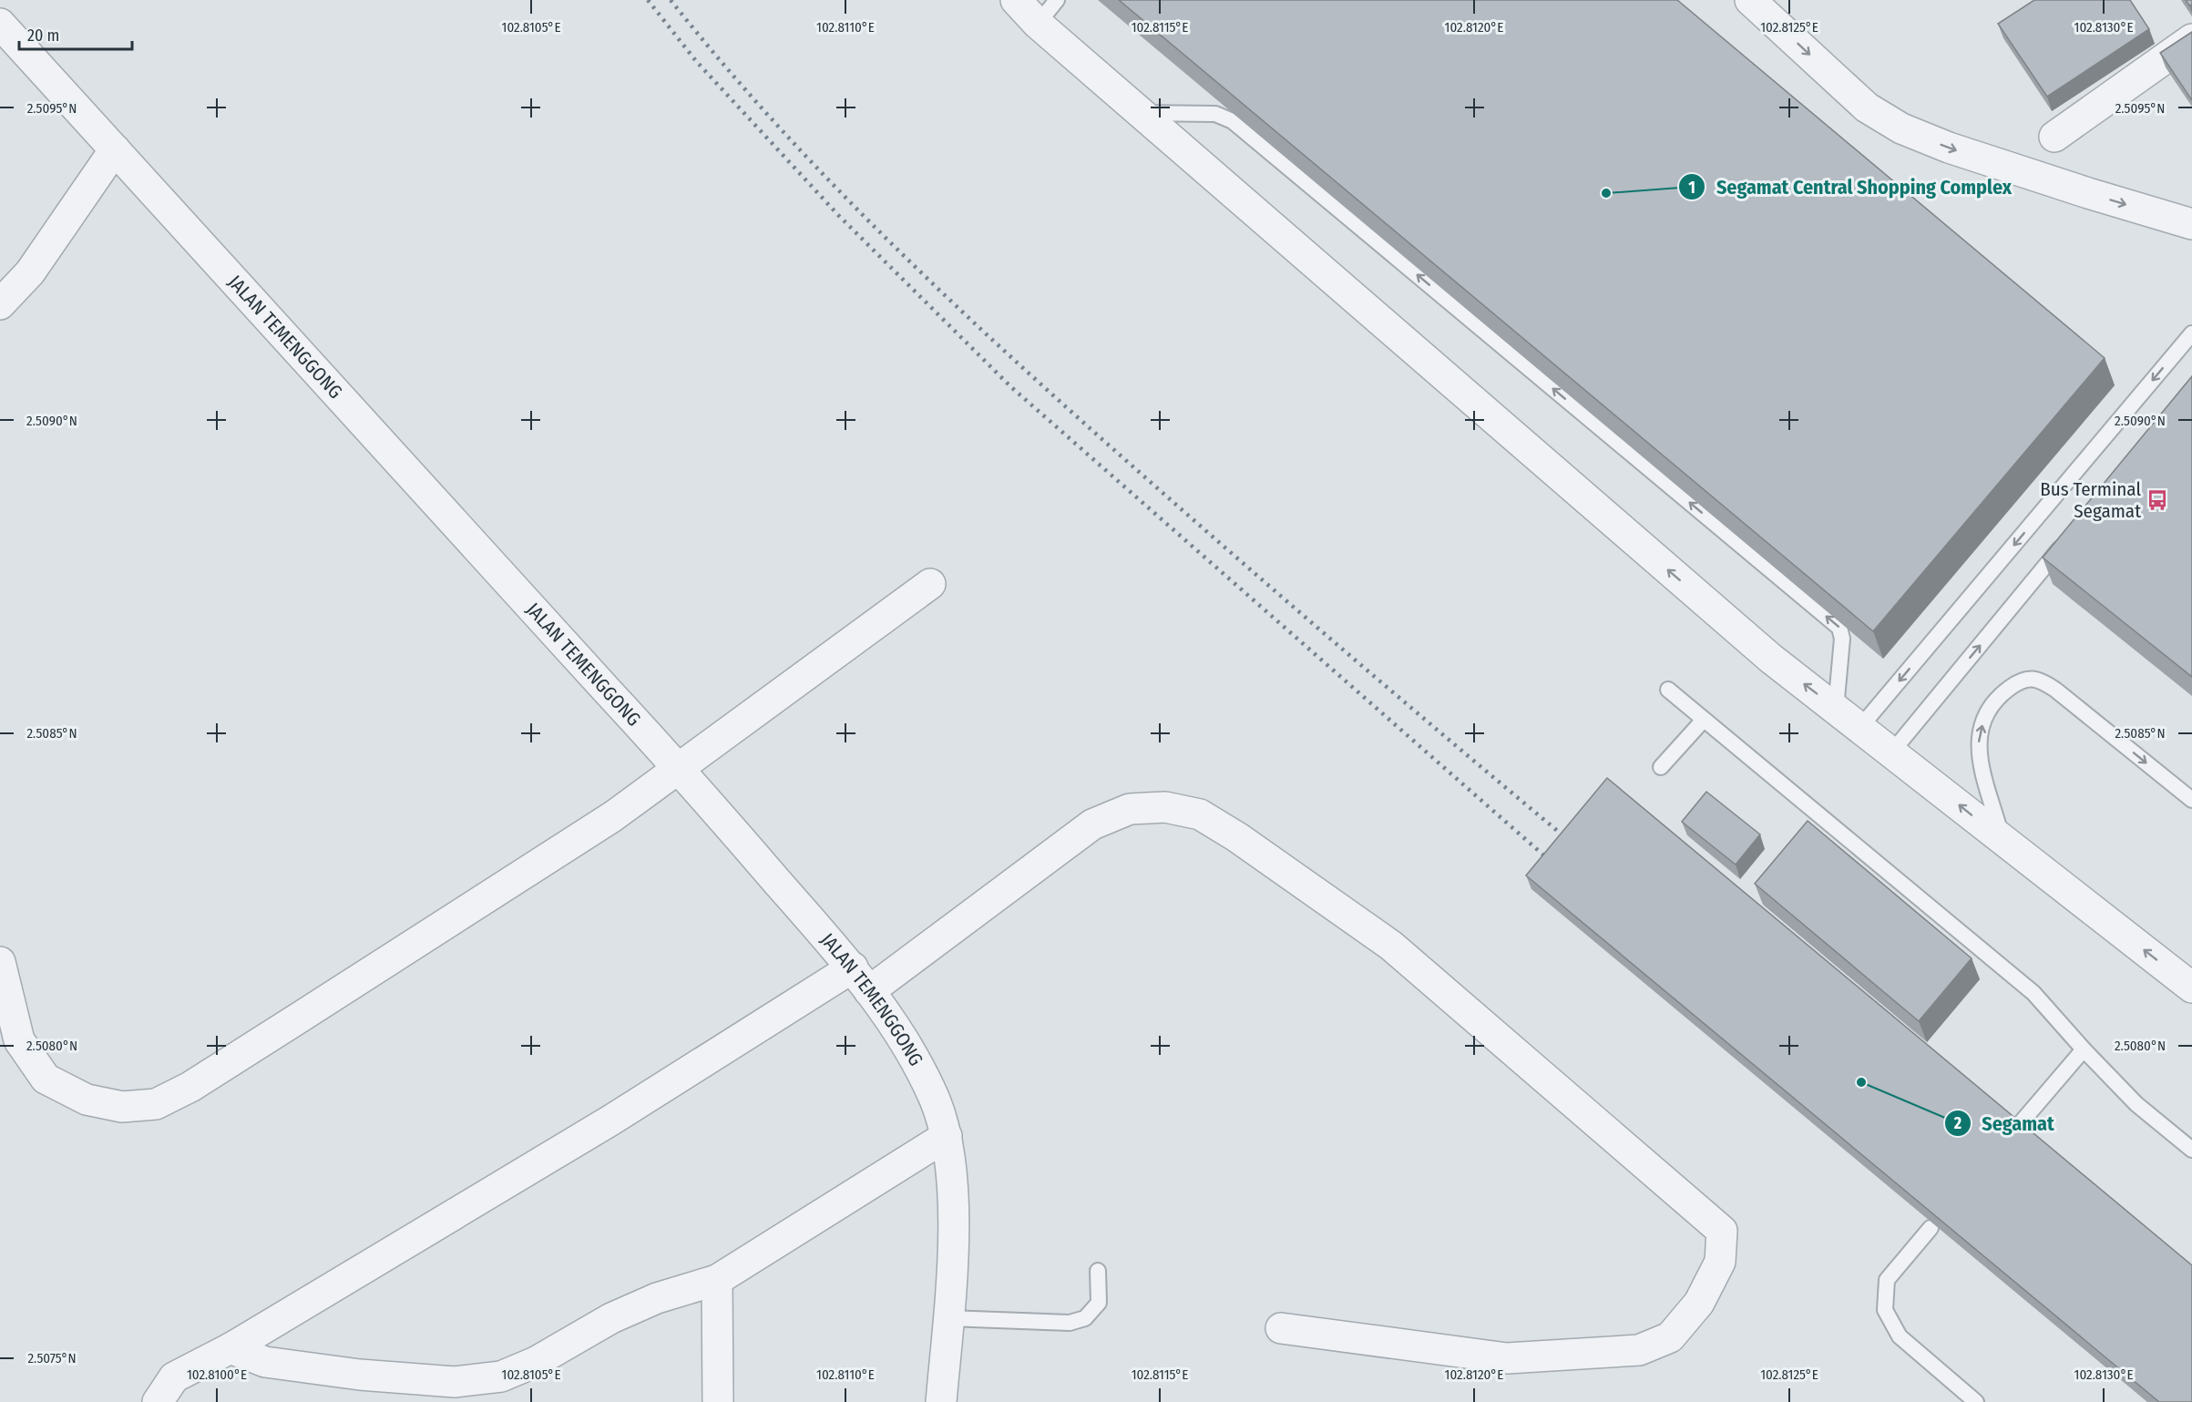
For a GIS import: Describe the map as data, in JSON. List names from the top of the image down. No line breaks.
{"streets":{"street":["JALAN TEMENGGONG"]},"places":{"other":["Segamat Central Shopping Complex","Segamat"],"bus stop":["Bus Terminal Segamat"]},"scale_bar":"20 m","coordinates":["102.8105°E","102.8110°E","102.8115°E","102.8120°E","102.8125°E","102.8130°E","2.5095°N","2.5090°N","2.5085°N","2.5080°N","2.5075°N","102.8100°E"]}
